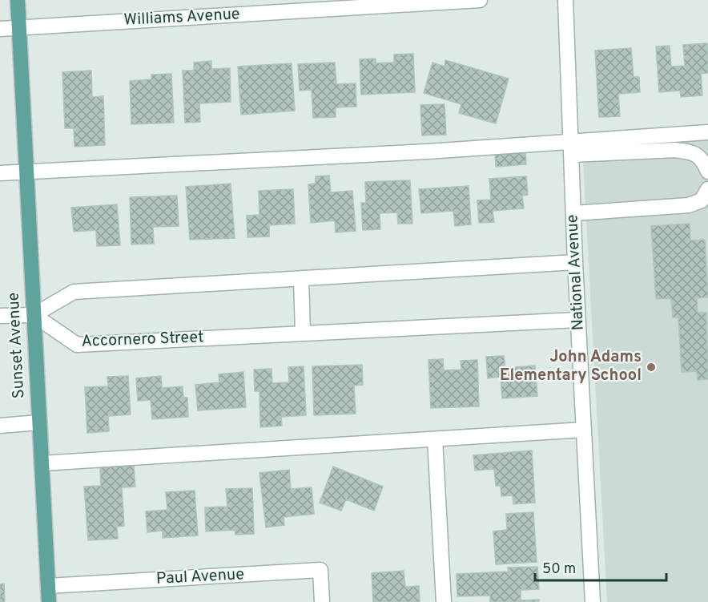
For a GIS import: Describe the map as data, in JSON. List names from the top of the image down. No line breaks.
{"streets":{"main road":["Sunset Avenue"],"street":["Williams Avenue","National Avenue","Accornero Street","Paul Avenue"]},"crossings":[["Williams Avenue","Sunset Avenue"],["National Avenue","Accornero Street"],["Accornero Street","Sunset Avenue"],["Sunset Avenue","Paul Avenue"]],"places":["John Adams Elementary School"],"scale_bar":"50 m"}
